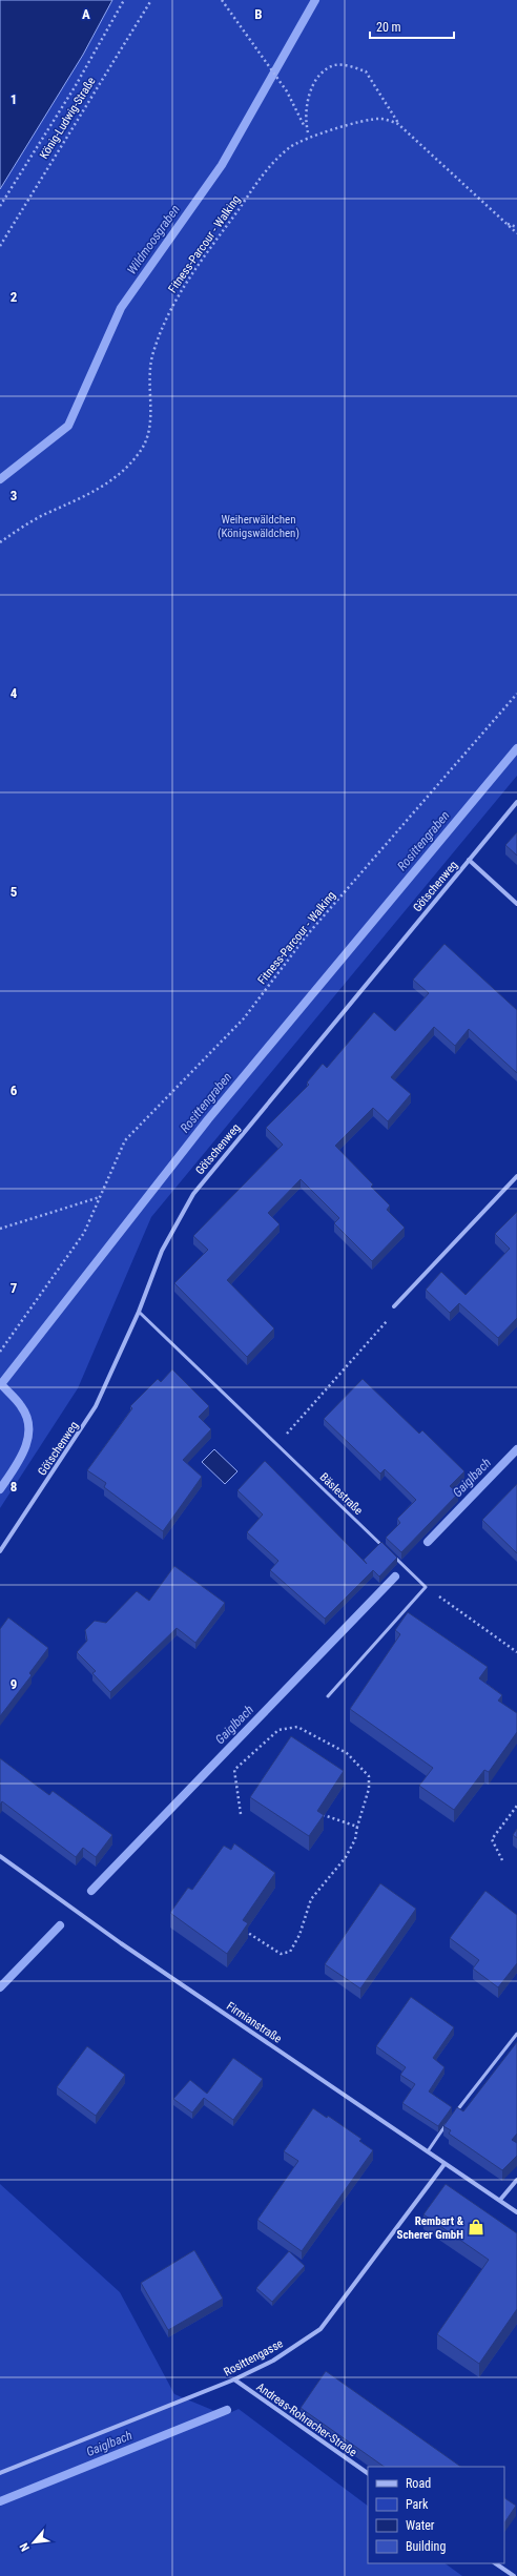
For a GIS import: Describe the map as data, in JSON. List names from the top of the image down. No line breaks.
{"streets":{"street":["Götschenweg","Firmianstraße","Rosittengasse","Andreas-Rohracher-Straße"],"lane":["Bäslestraße"],"path":["König-Ludwig-Straße","Fitness-Parcour - Walking"]},"crossings":[["Götschenweg","Bäslestraße"],["Firmianstraße","Rosittengasse"],["Rosittengasse","Andreas-Rohracher-Straße"]],"water":["Wildmoosgraben","Rosittengraben","Gaiglbach"],"parks":["Weiherwäldchen (Königswäldchen)"],"places":{"shop":["Rembart & Scherer GmbH"]},"legend":["Road","Park","Water","Building"],"scale_bar":"20 m","north":"bottom left","grid":{"columns":["A","B"],"rows":["1","2","3","4","5","6","7","8","9"]}}
